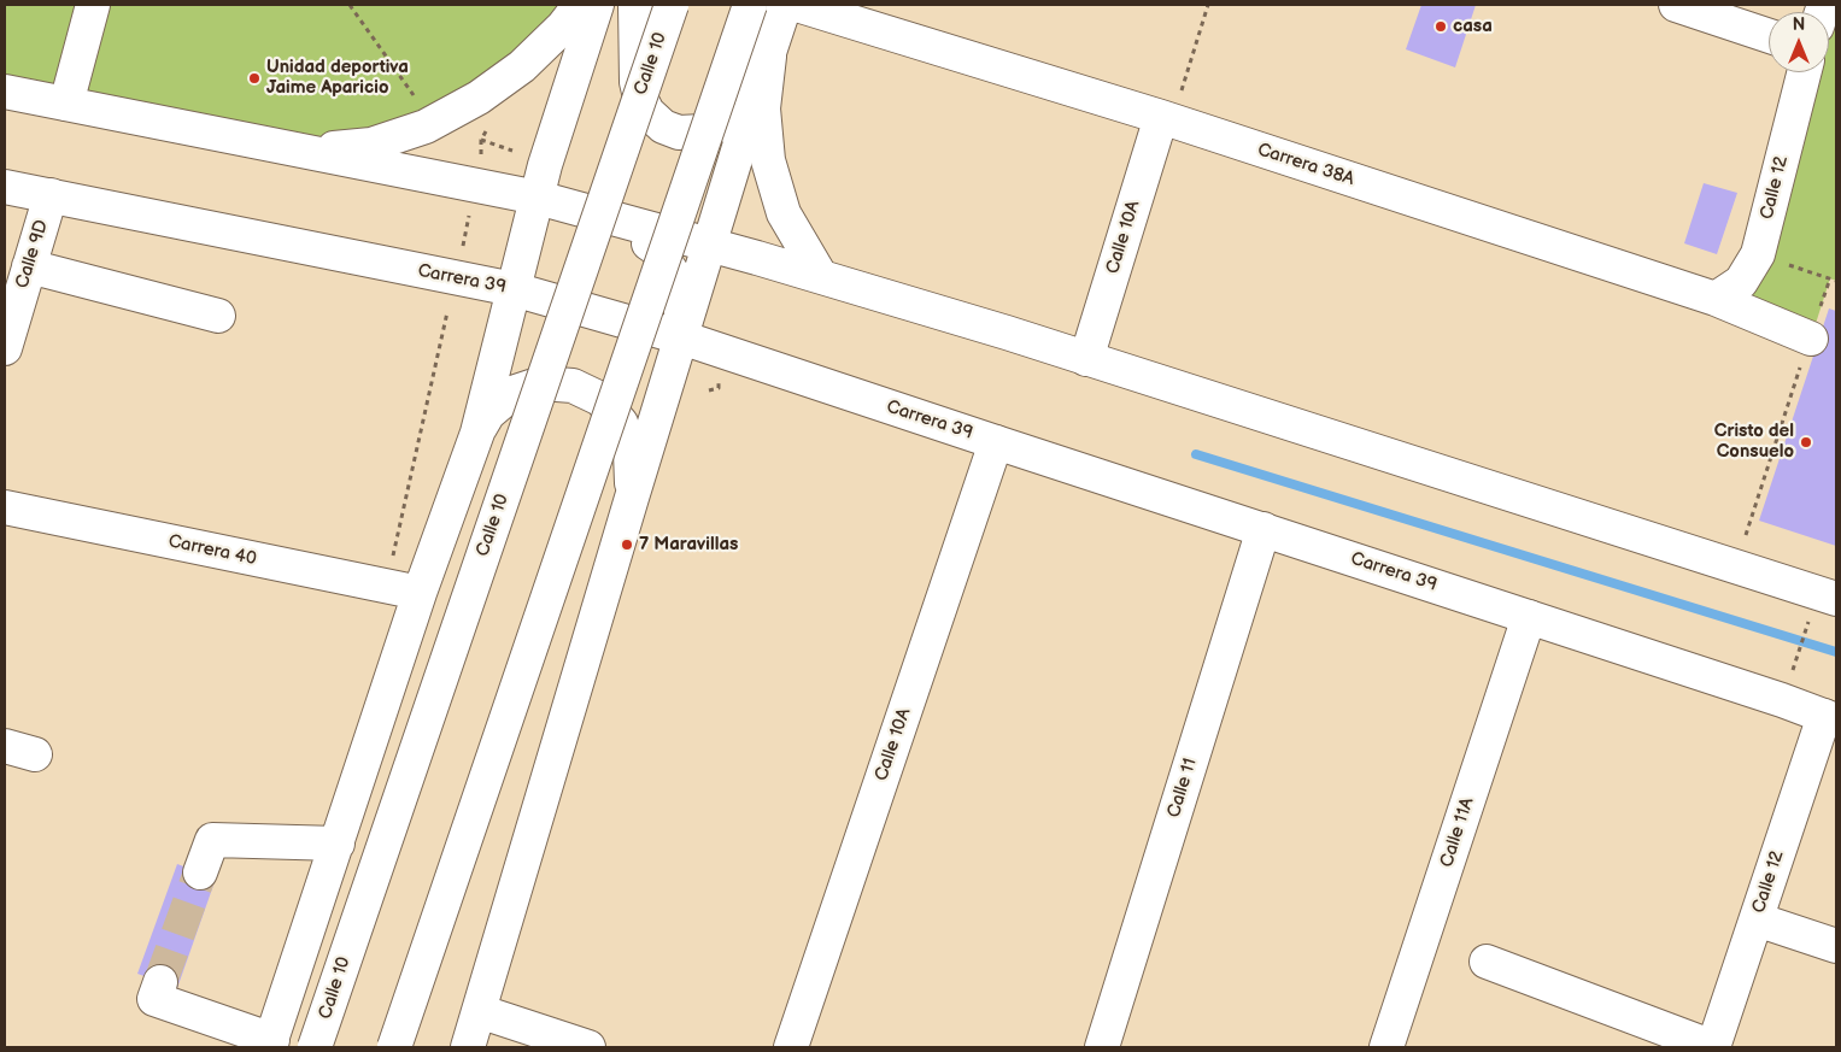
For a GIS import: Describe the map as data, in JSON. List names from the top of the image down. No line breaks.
{"streets":{"street":["Calle 10","Carrera 38A","Calle 12","Calle 10A","Calle 9D","Carrera 39","Carrera 40","Calle 11","Calle 11A"]},"crossings":[["Carrera 38A","Calle 12"],["Carrera 38A","Calle 10A"],["Calle 12","Carrera 39"],["Calle 10A","Carrera 39"],["Calle 9D","Carrera 39"],["Carrera 39","Calle 11"],["Carrera 39","Calle 11A"]],"places":["casa","Unidad deportiva Jaime Aparicio","Cristo del Consuelo","7 Maravillas"],"north":"top"}
